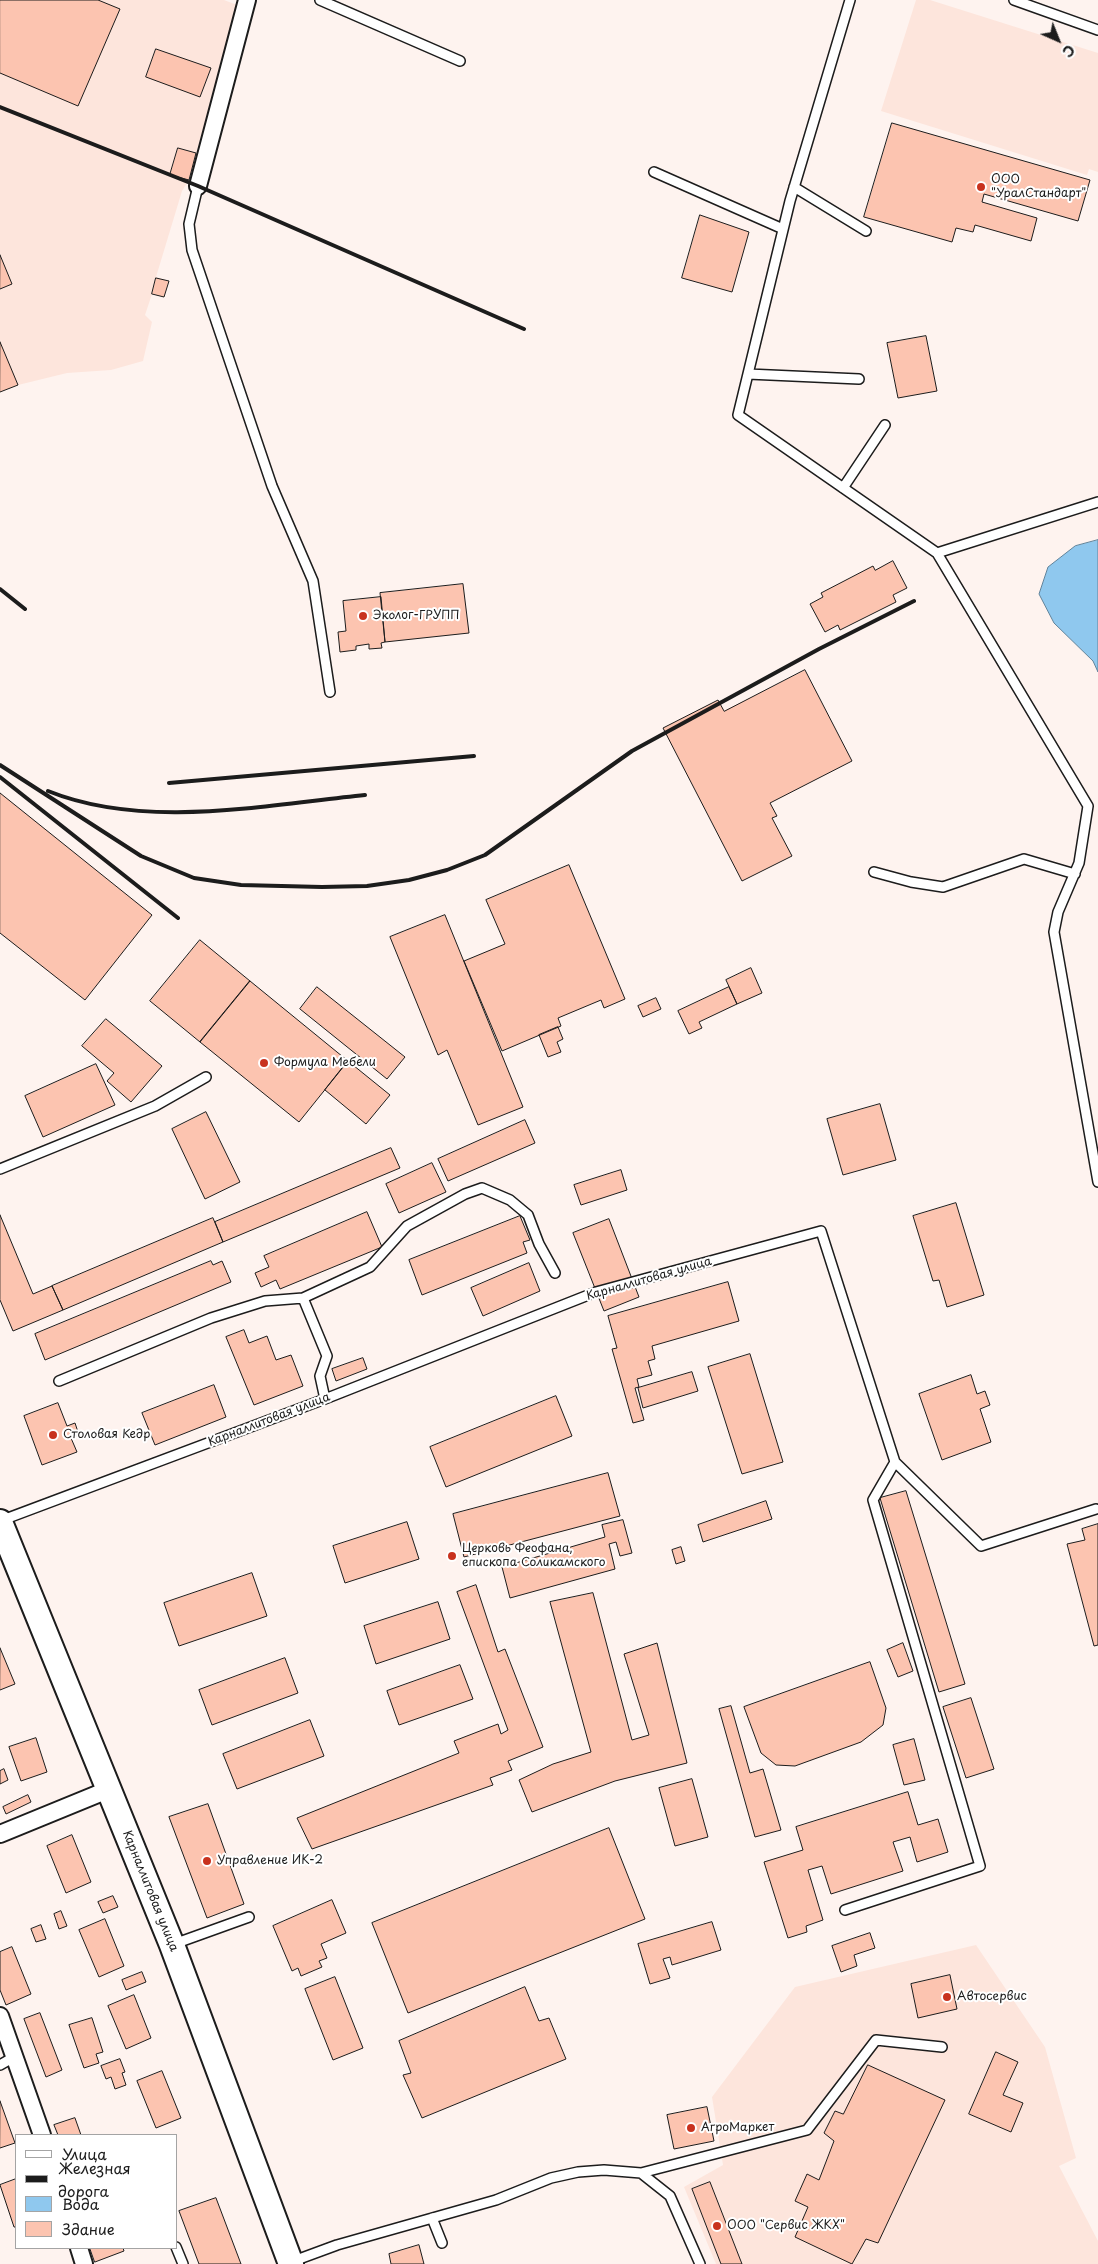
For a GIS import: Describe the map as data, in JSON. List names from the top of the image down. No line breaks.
{"streets":{"street":["Карналлитовая улица"]},"places":["ООО \"УралСтандарт\"","Эколог-ГРУПП","Формула Мебели","Столовая Кедр","Церковь Феофана, епископа Соликамского","Управление ИК-2","Автосервис","АгроМаркет","ООО \"Сервис ЖКХ\""],"legend":["Улица","Железная дорога","Вода","Здание"],"north":"bottom right"}
